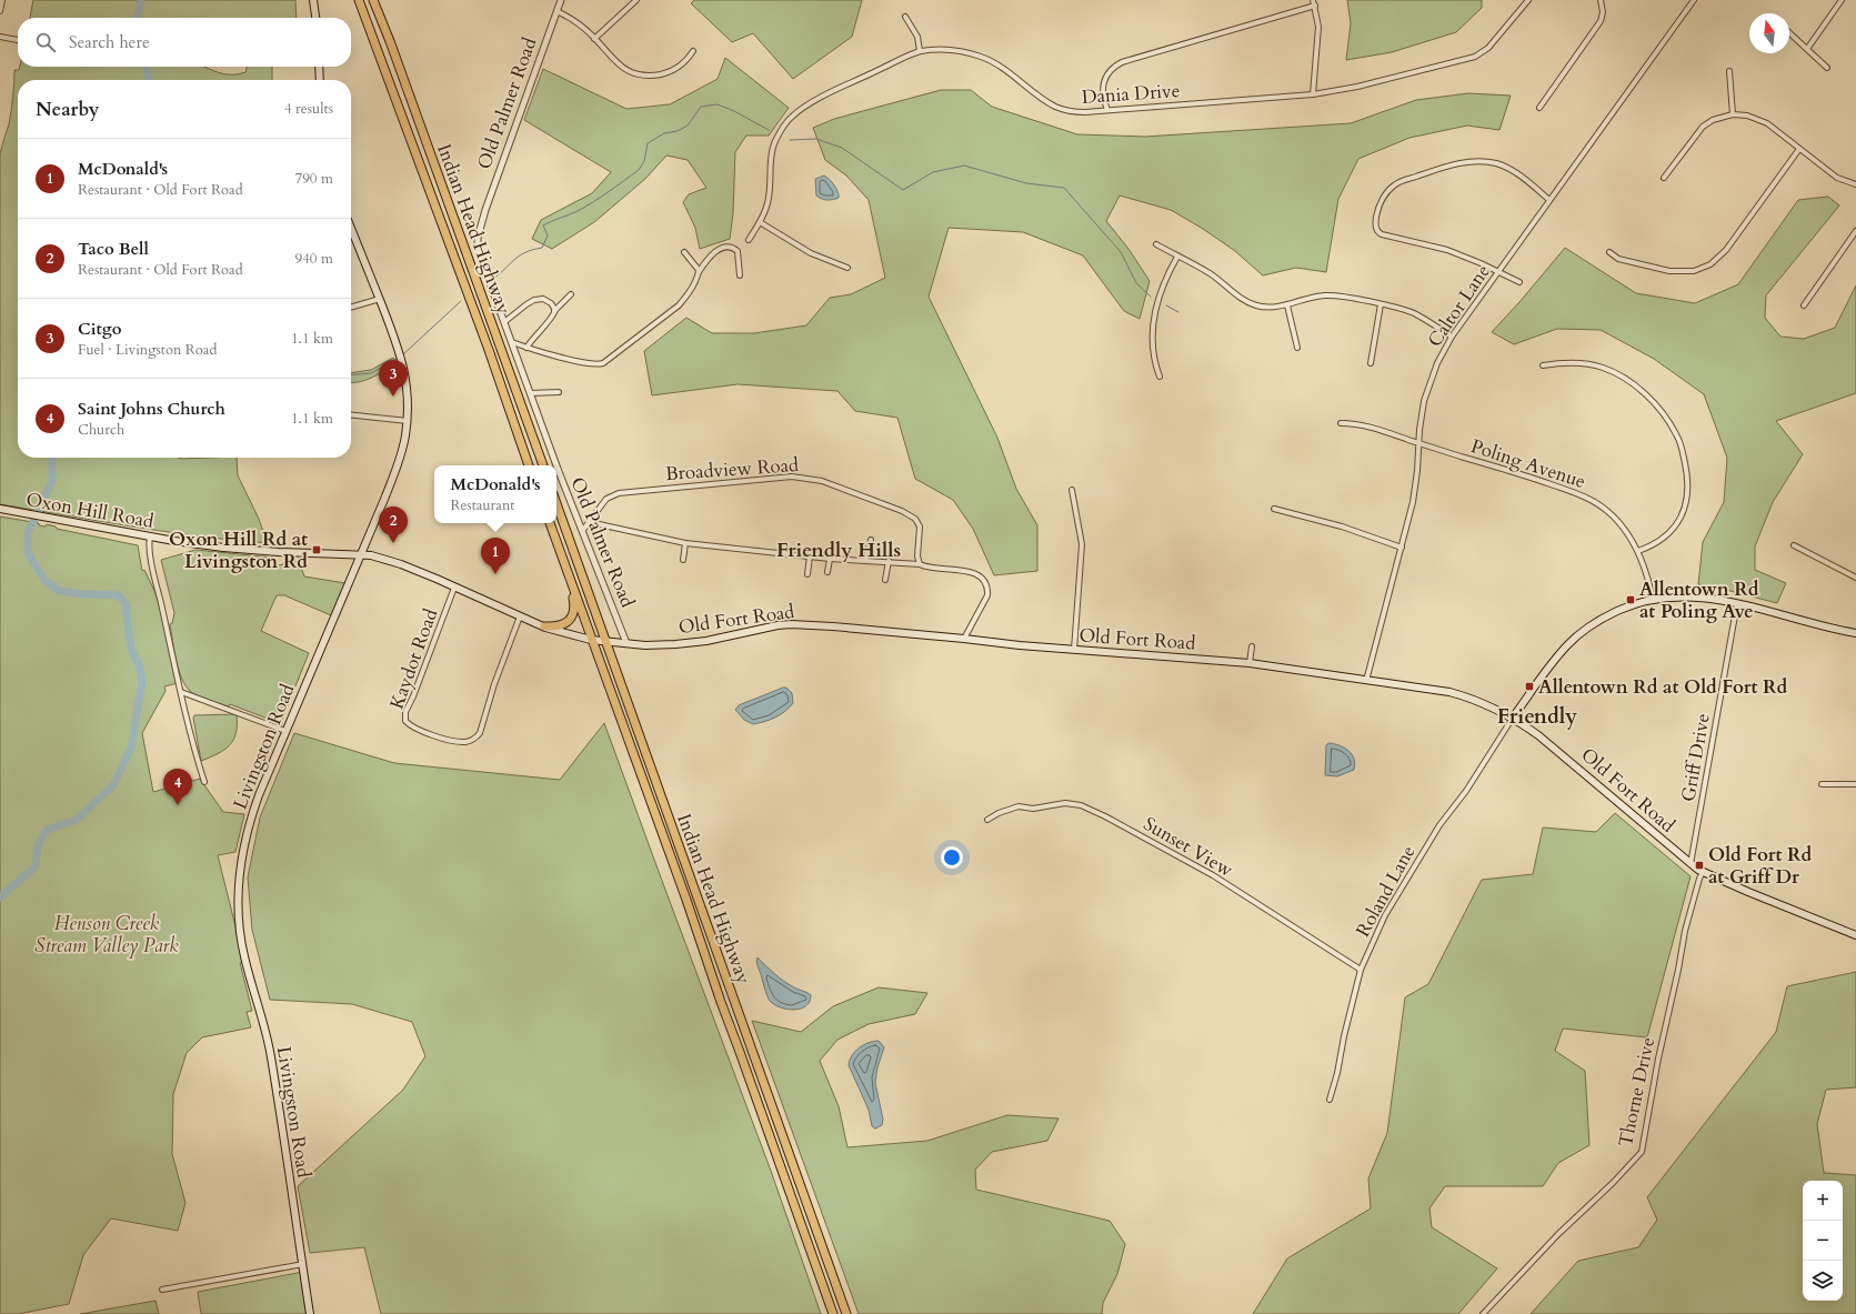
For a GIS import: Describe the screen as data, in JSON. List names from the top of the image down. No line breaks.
{"streets":{"highway":["Indian Head Highway"],"main road":["Oxon Hill Road","Old Fort Road","Livingston Road"],"street":["Dania Drive","Old Palmer Road","Caltor Lane","Poling Avenue","Broadview Road","Kaydot Road","Griff Drive","Sunset View","Roland Lane","Thorne Drive"]},"crossings":[["Old Palmer Road","Broadview Road"],["Old Palmer Road","Old Fort Road"],["Indian Head Highway","Old Fort Road"],["Caltor Lane","Poling Avenue"],["Caltor Lane","Old Fort Road"],["Oxon Hill Road","Old Fort Road"],["Oxon Hill Road","Livingston Road"],["Old Fort Road","Kaydot Road"],["Old Fort Road","Livingston Road"],["Old Fort Road","Griff Drive"],["Old Fort Road","Roland Lane"],["Old Fort Road","Thorne Drive"],["Sunset View","Roland Lane"]],"districts":["Friendly Hills","Friendly"],"parks":["Henson Creek Stream Valley Park"],"places":{"transit":["Oxon Hill Rd at Livingston Rd","Allentown Rd at Poling Ave","Allentown Rd at Old Fort Rd","Old Fort Rd at Griff Dr"]},"north":"top","page":{"search":"Search here","heading":["Nearby","4 results"],"list":[{"mark":"1","name":"McDonald's","note":"Restaurant · Old Fort Road","value":"790 m"},{"mark":"2","name":"Taco Bell","note":"Restaurant · Old Fort Road","value":"940 m"},{"mark":"3","name":"Citgo","note":"Fuel · Livingston Road","value":"1.1 km"},{"mark":"4","name":"Saint Johns Church","note":"Church","value":"1.1 km"}],"pins":["3","2","1","4"],"popup":["McDonald's","Restaurant"],"map_buttons":["+","−"]}}
